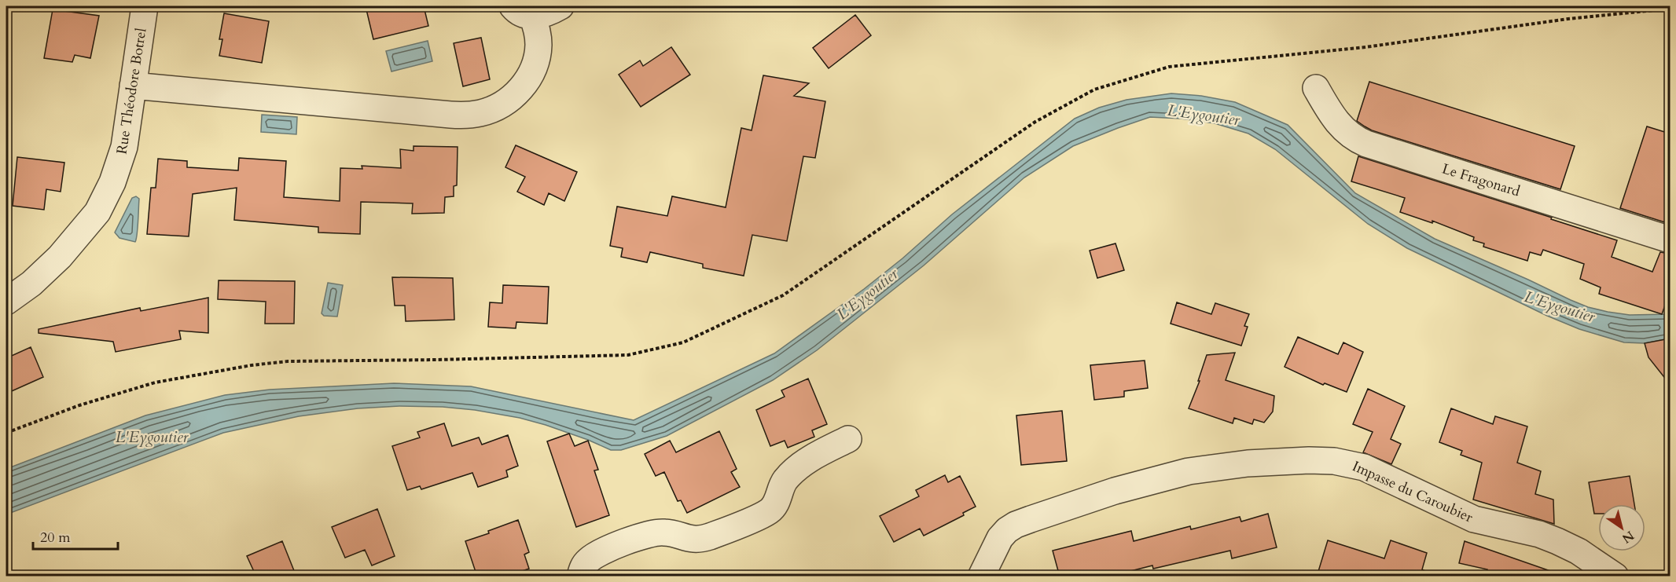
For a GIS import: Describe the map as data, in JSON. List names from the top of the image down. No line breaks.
{"streets":{"street":["Rue Théodore Botrel","Le Fragonard","Impasse du Caroubier"]},"water":["L'Eygoutier"],"scale_bar":"20 m","north":"bottom right"}
